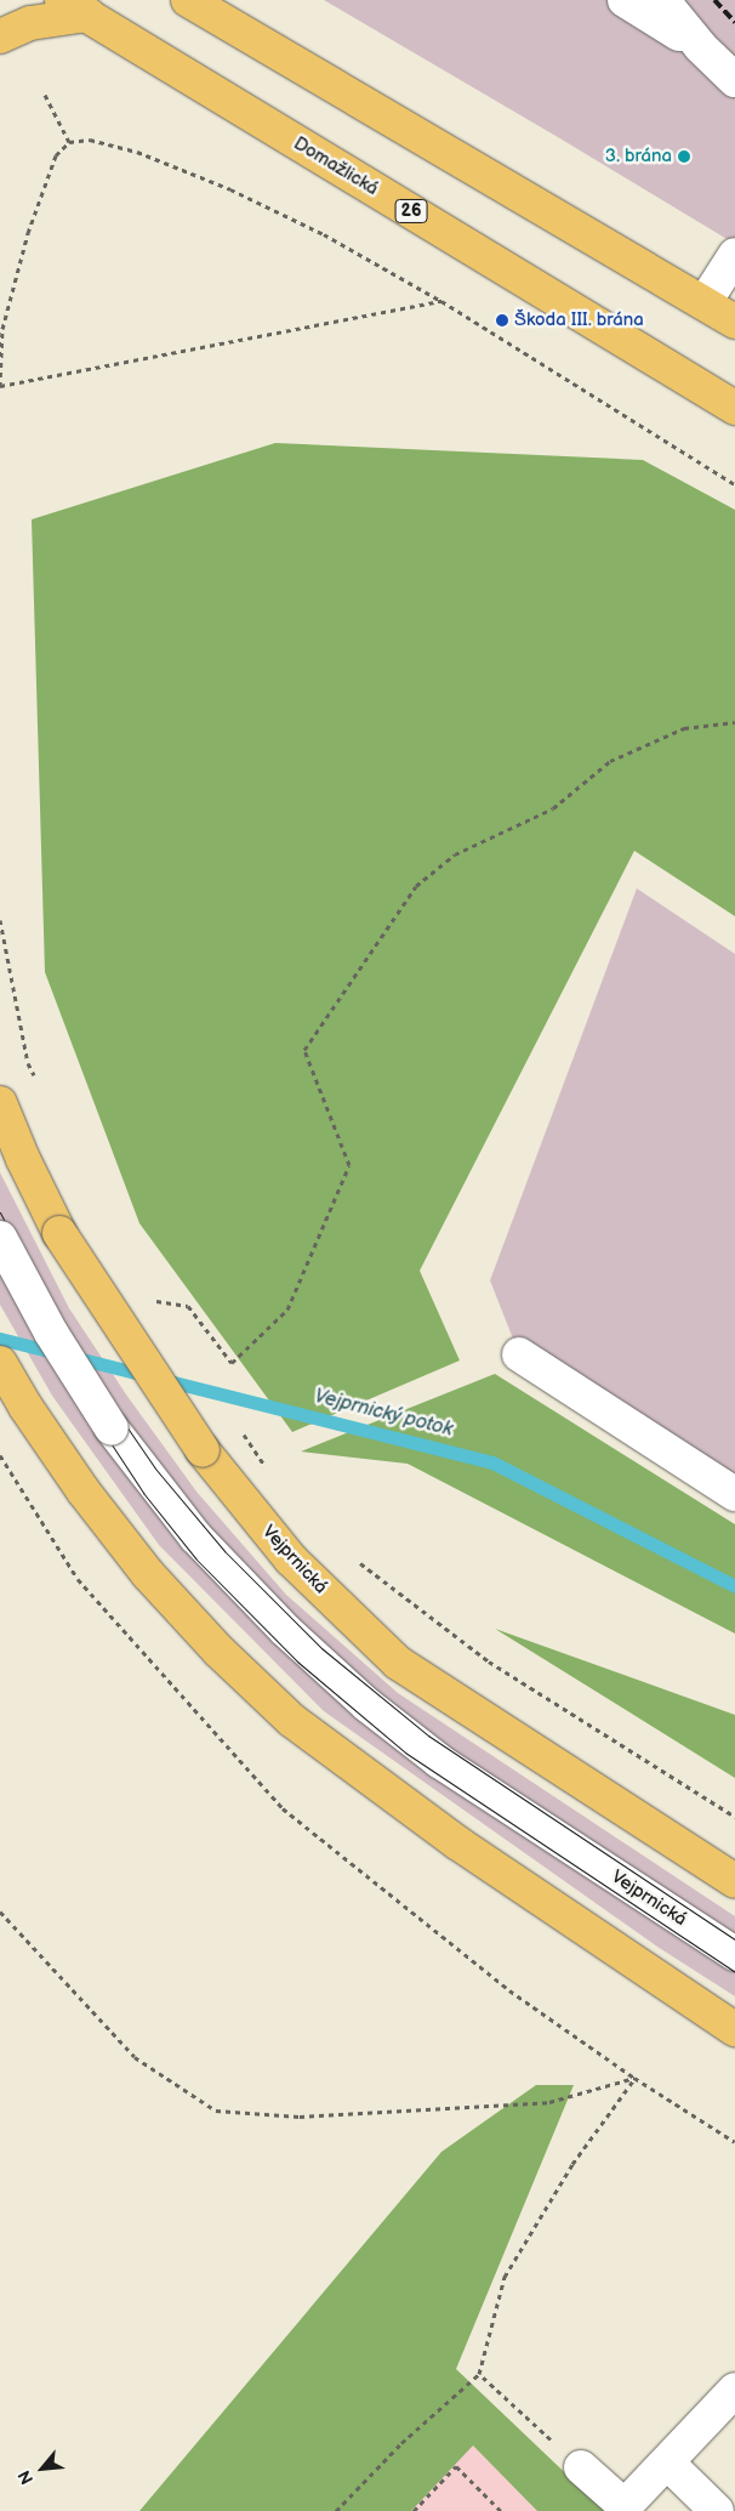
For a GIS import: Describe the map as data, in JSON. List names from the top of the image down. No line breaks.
{"streets":{"main road":["Domažlická","26","Vejprnická"]},"water":["Vejprnický potok"],"places":["3. brána","Škoda III. brána"],"north":"bottom left"}
